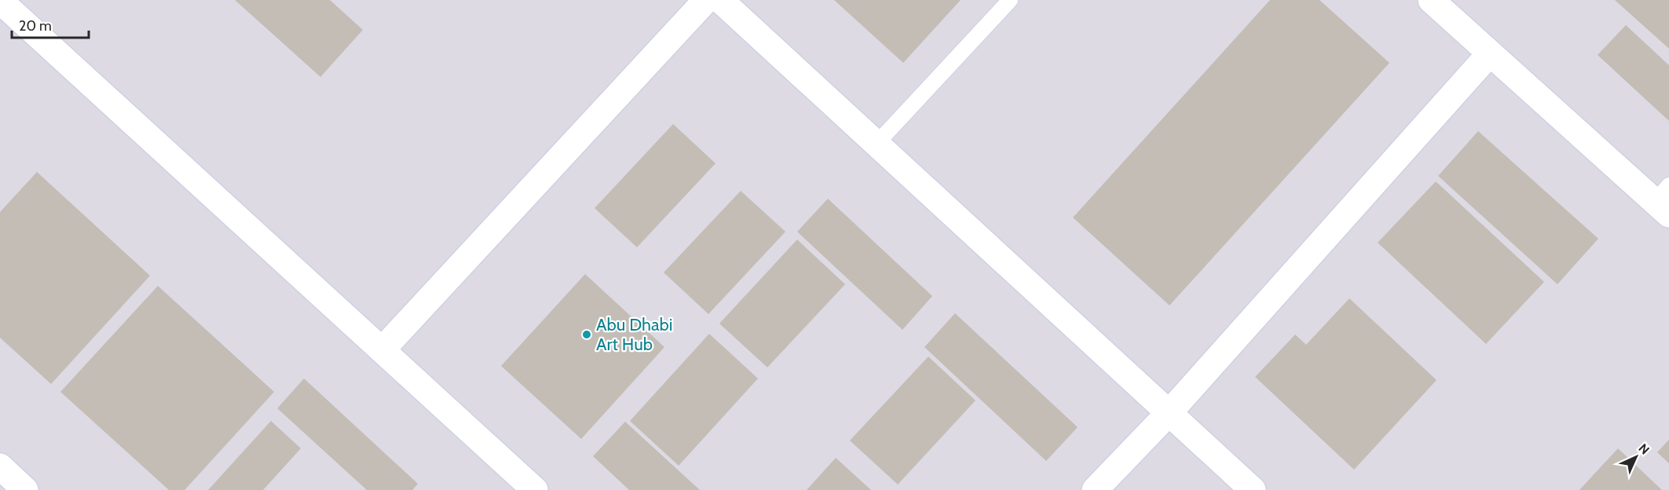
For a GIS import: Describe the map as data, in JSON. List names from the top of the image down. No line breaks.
{"places":["Abu Dhabi Art Hub"],"scale_bar":"20 m","north":"top right"}
